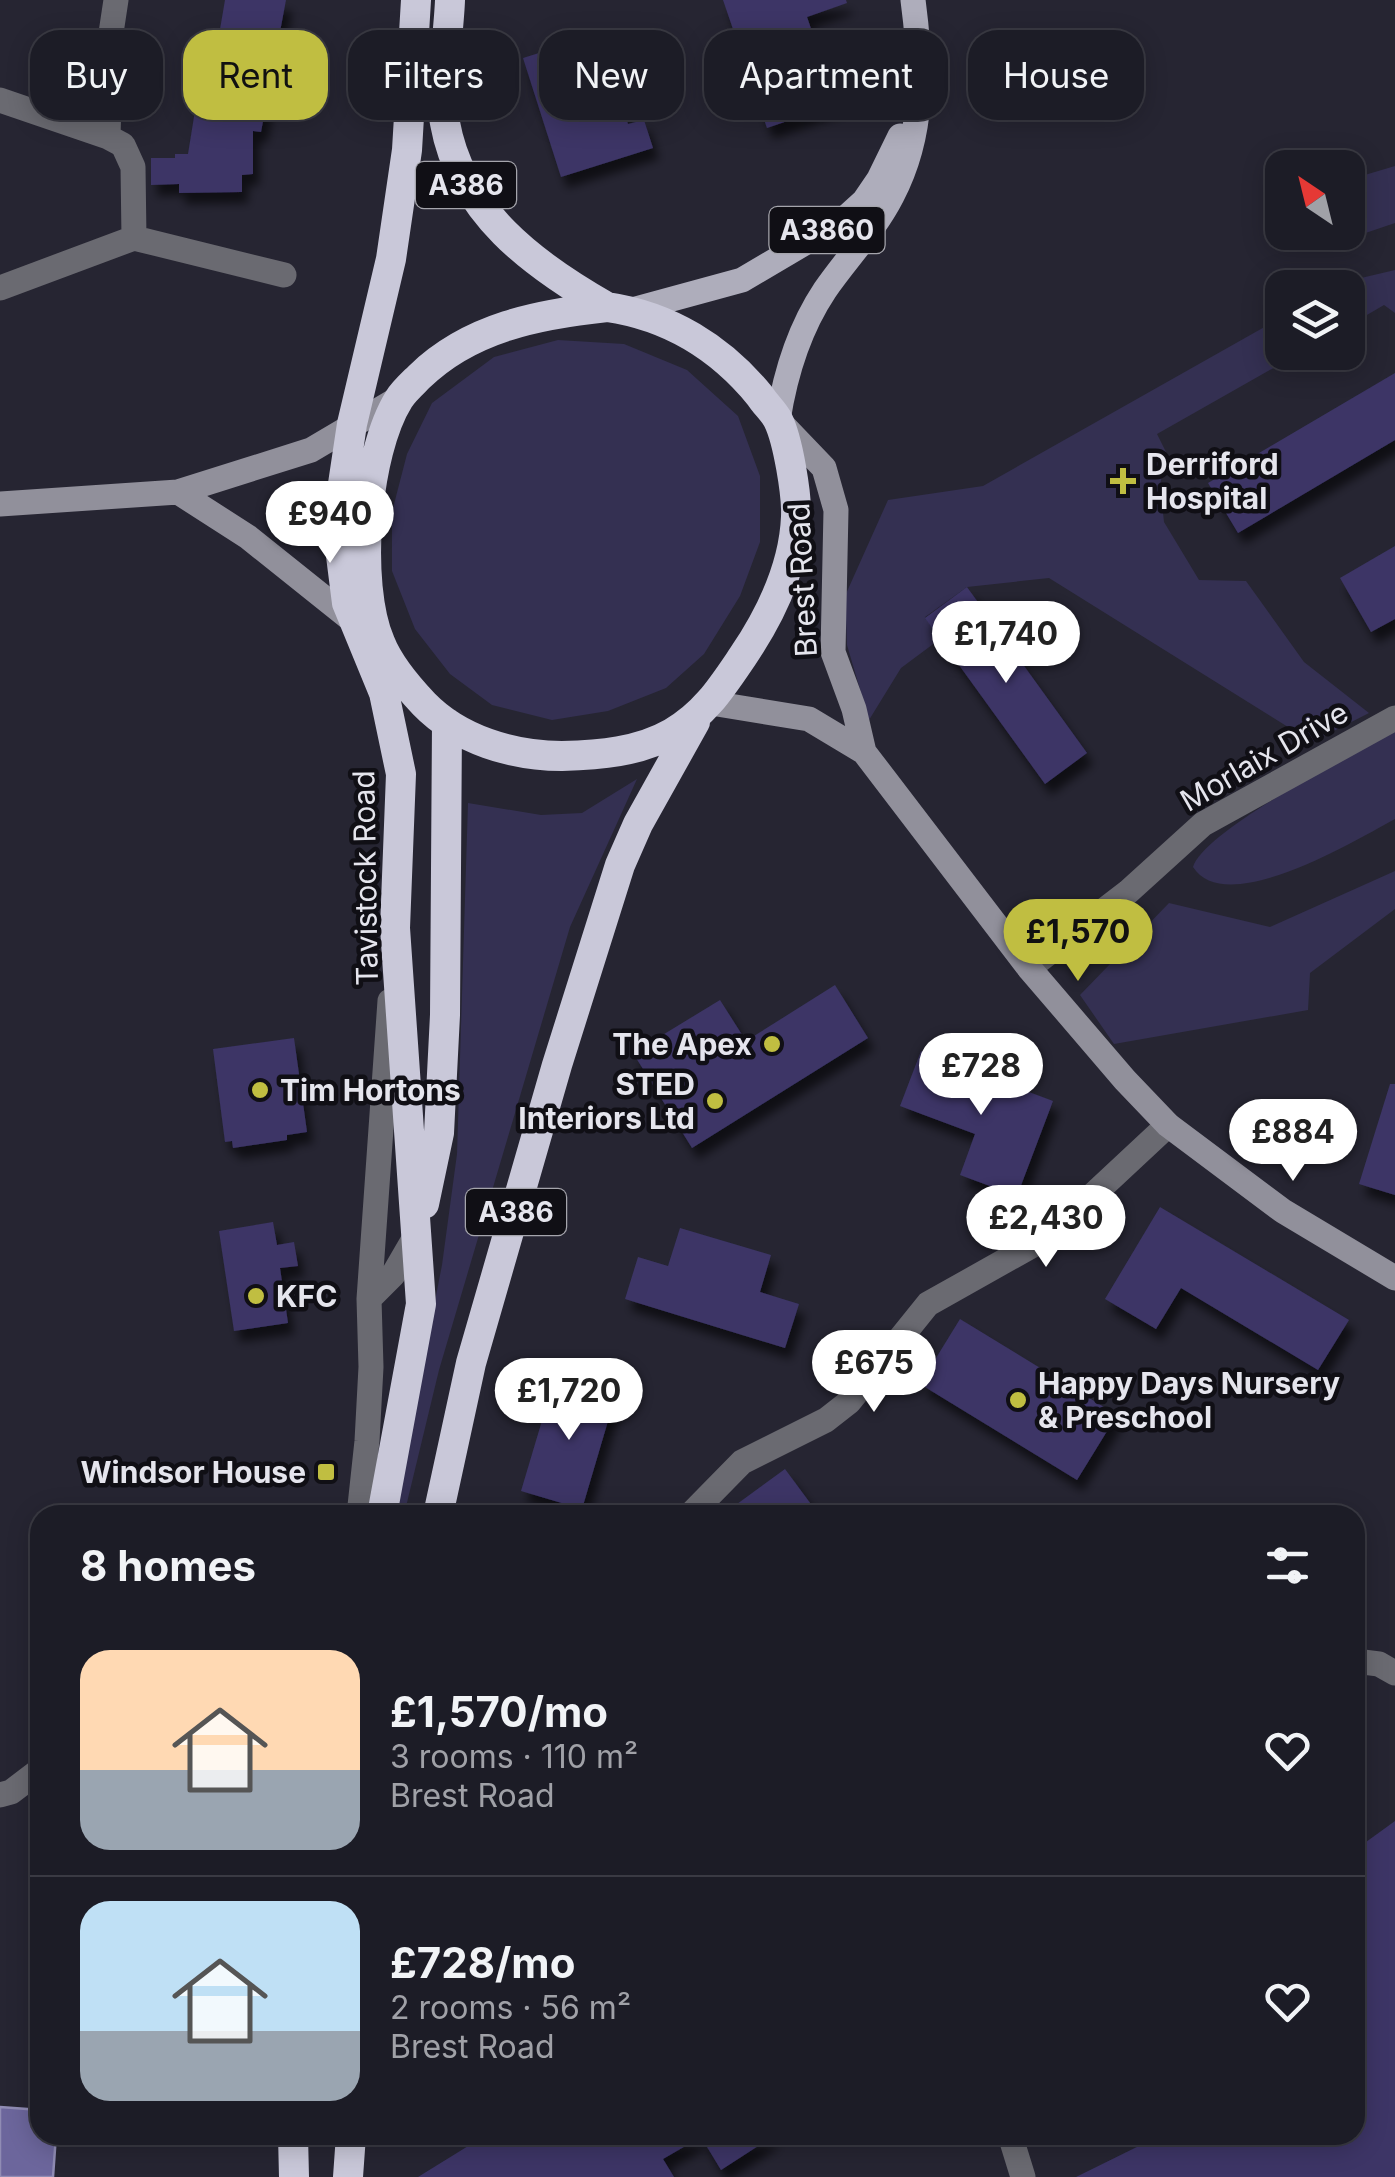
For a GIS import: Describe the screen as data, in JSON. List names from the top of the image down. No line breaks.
{"streets":{"highway":["A386","Tavistock Road"],"main road":["A3860"],"street":["Brest Road","Morlaix Drive"]},"crossings":[["A386","A3860"],["A386","Brest Road"],["A3860","Brest Road"],["Brest Road","Morlaix Drive"]],"places":{"health":["Derriford Hospital"],"other":["The Apex","Tim Hortons","STED Interiors Ltd","KFC","Happy Days Nursery & Preschool"],"transit":["Windsor House"]},"north":"top left","page":{"chip":["Buy","Rent","Filters","New","Apartment","House"],"price":["£940","£1,740","£1,570","£728","£884","£2,430","£675","£1,720"],"heading":"8 homes","list":[{"name":"£1,570/mo","note":"3 rooms · 110 m² · Brest Road"},{"name":"£728/mo","note":"2 rooms · 56 m² · Brest Road"}]}}
